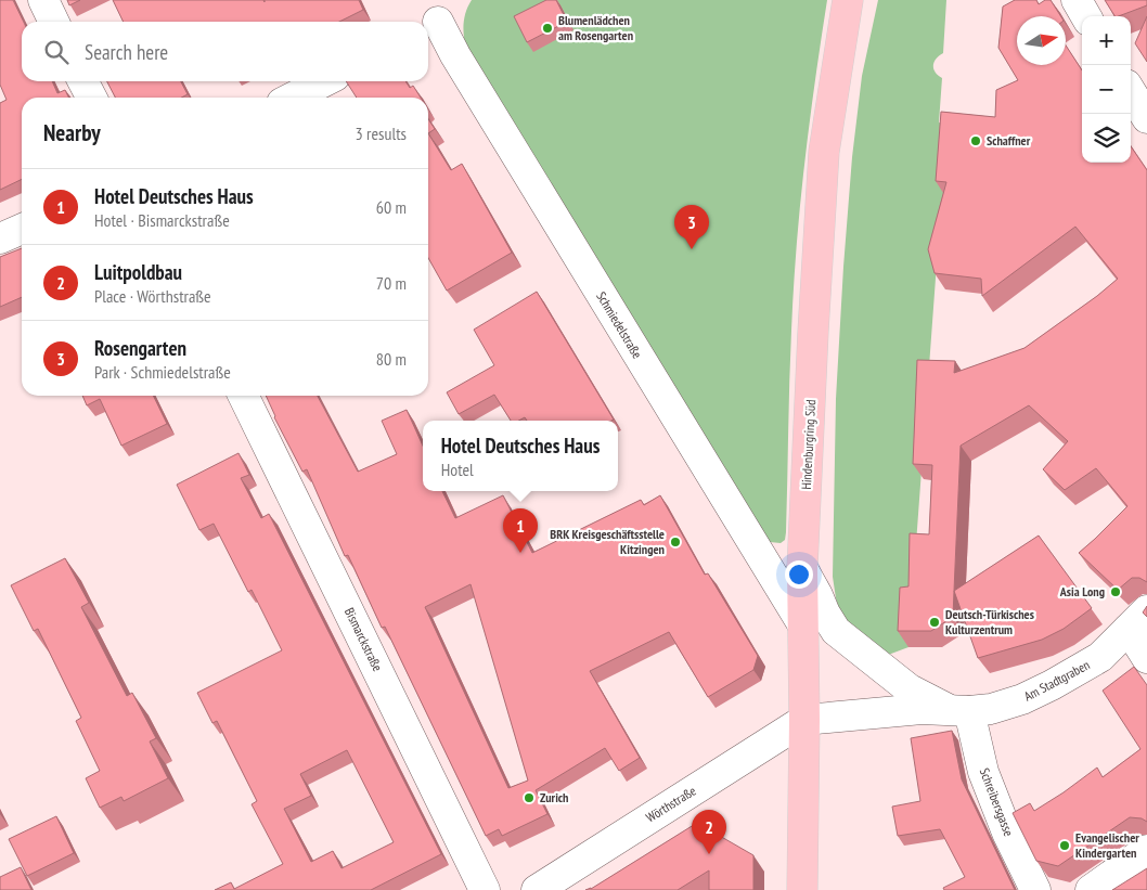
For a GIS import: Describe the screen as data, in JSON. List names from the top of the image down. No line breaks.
{"streets":{"main road":["Hindenburgring Süd"],"street":["Schmiedelstraße","Bismarckstraße","Am Stadtgraben","Schreibersgasse","Wörthstraße"]},"crossings":[["Schmiedelstraße","Hindenburgring Süd"],["Hindenburgring Süd","Am Stadtgraben"],["Hindenburgring Süd","Wörthstraße"],["Am Stadtgraben","Schreibersgasse"],["Am Stadtgraben","Wörthstraße"]],"places":["Blumenlädchen am Rosengarten","Schaffner","BRK Kreisgeschäftsstelle Kitzingen","Asia Long","Deutsch-Türkisches Kulturzentrum","Zurich","Evangelischer Kindergarten"],"north":"right","page":{"map_buttons":["+","−"],"search":"Search here","heading":["Nearby","3 results"],"list":[{"mark":"1","name":"Hotel Deutsches Haus","note":"Hotel · Bismarckstraße","value":"60 m"},{"mark":"2","name":"Luitpoldbau","note":"Place · Wörthstraße","value":"70 m"},{"mark":"3","name":"Rosengarten","note":"Park · Schmiedelstraße","value":"80 m"}],"pins":["3","1","2"],"popup":["Hotel Deutsches Haus","Hotel"]}}
